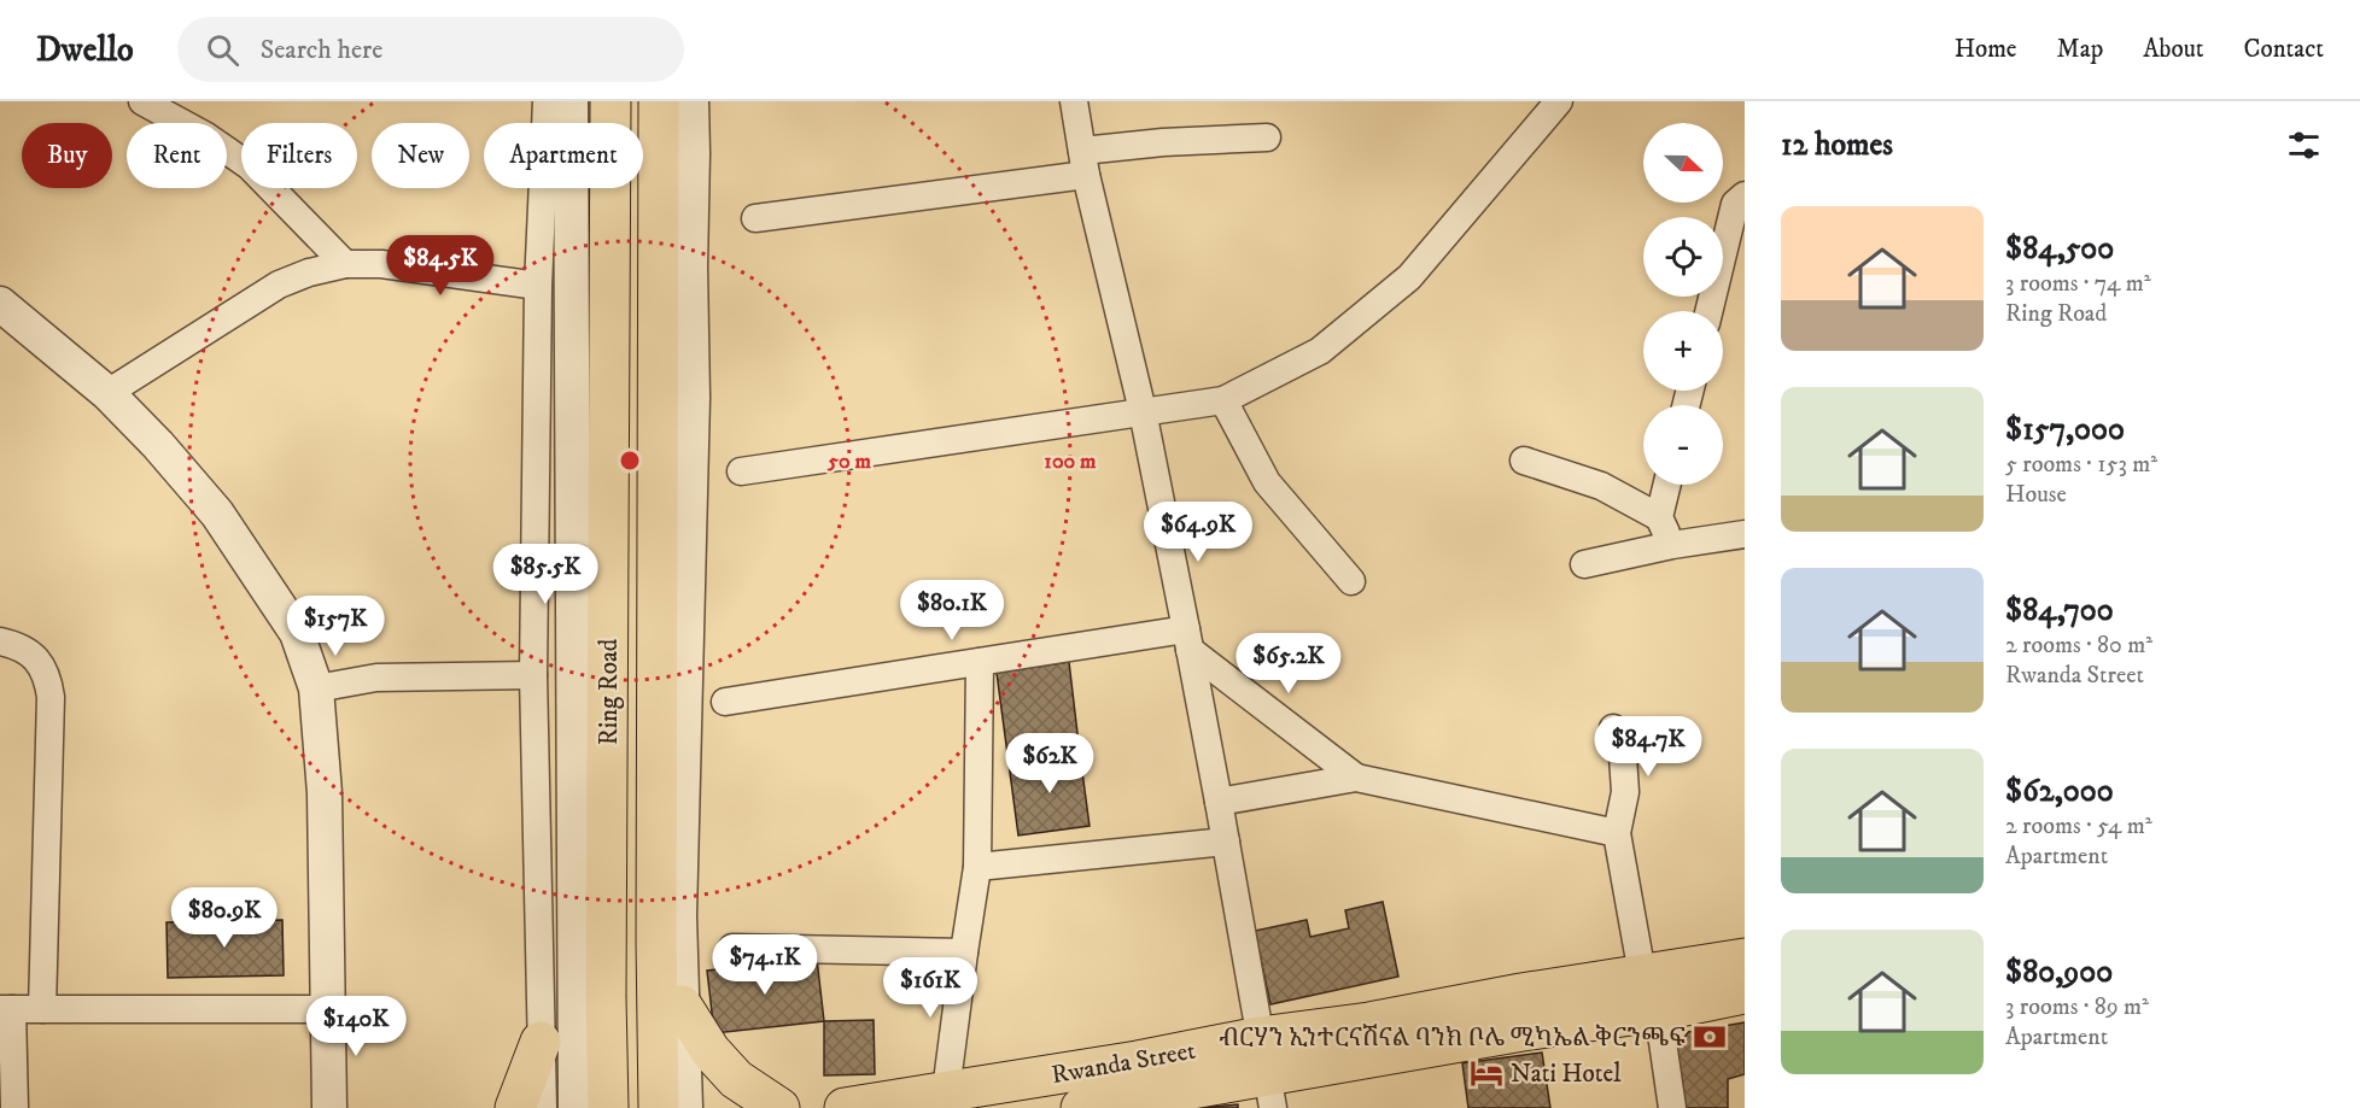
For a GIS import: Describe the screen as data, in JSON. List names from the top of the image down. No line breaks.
{"streets":{"main road":["Ring Road","Rwanda Street"]},"places":{"bank":["ብርሃን ኢንተርናሽናል ባንክ ቦሌ ሚካኤል ቅርንጫፍ"],"hotel":["Nati Hotel"]},"north":"right","page":{"header":"Dwello","search":"Search here","nav":["Home","Map","About","Contact"],"heading":"12 homes","map_buttons":["+","−"],"chip":["Buy","Rent","Filters","New","Apartment"],"list":[{"name":"$84,500","note":"3 rooms · 74 m² · Ring Road"},{"name":"$157,000","note":"5 rooms · 153 m² · House"},{"name":"$84,700","note":"2 rooms · 80 m² · Rwanda Street"},{"name":"$62,000","note":"2 rooms · 54 m² · Apartment"},{"name":"$80,900","note":"3 rooms · 89 m² · Apartment"}],"price":["$84.5K","$64.9K","$85.5K","$80.1K","$157K","$65.2K","$84.7K","$62K","$80.9K","$74.1K","$161K","$140K"]},"rings":["50 m","100 m"]}
